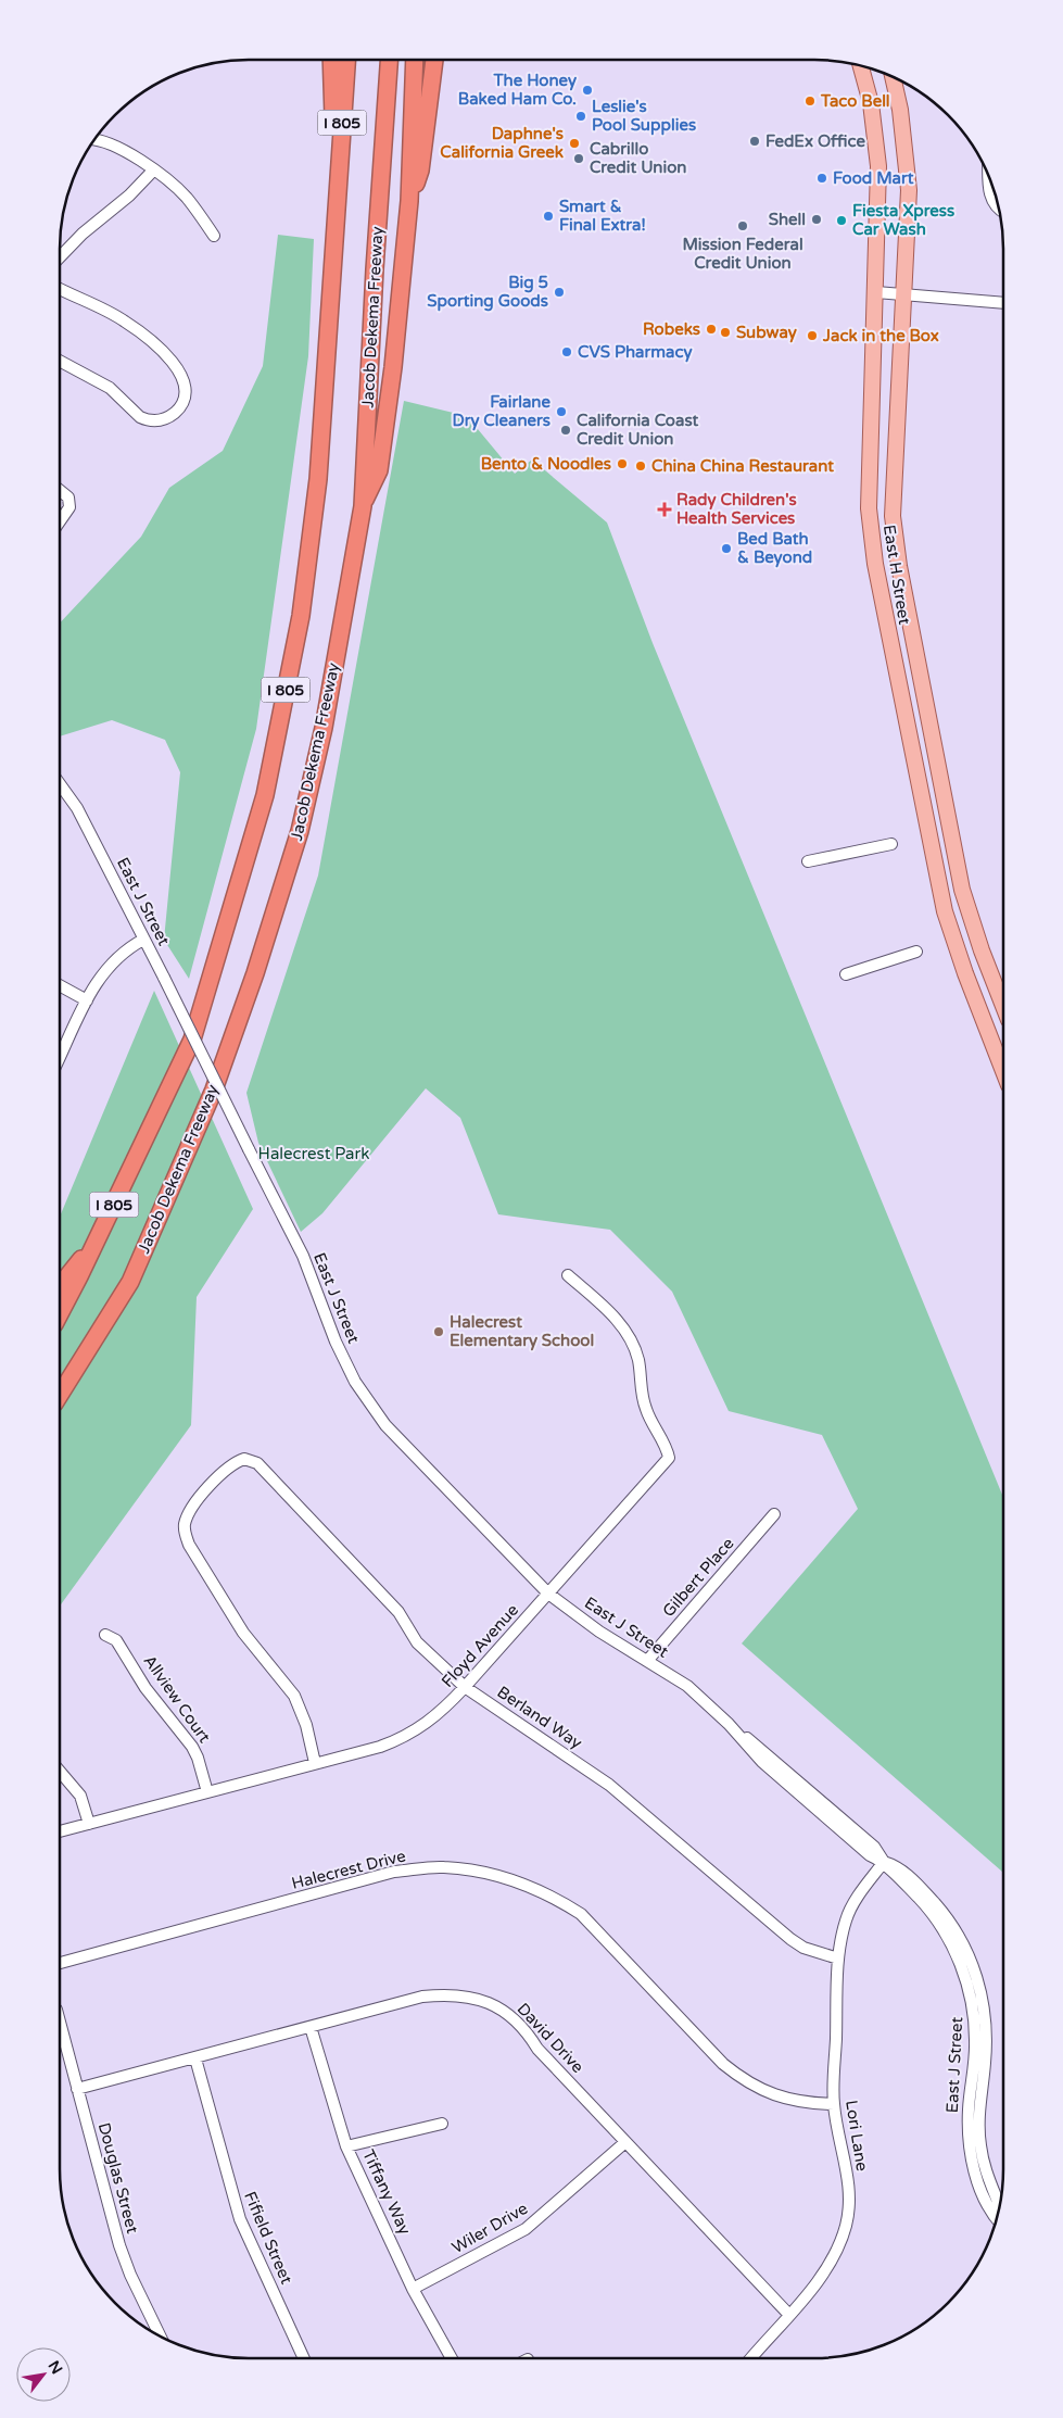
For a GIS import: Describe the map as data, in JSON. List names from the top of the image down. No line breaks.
{"streets":{"highway":["I 805","Jacob Dekema Freeway"],"main road":["East H Street"],"street":["East J Street","Gilbert Place","Floyd Avenue","Allview Court","Berland Way","Halecrest Drive","David Drive","Lori Lane","Douglas Street","Tiffany Way","Wiler Drive","Fifield Street"]},"crossings":[["East J Street","Gilbert Place"],["East J Street","Floyd Avenue"],["East J Street","Lori Lane"],["Floyd Avenue","Allview Court"],["Floyd Avenue","Berland Way"],["Berland Way","Lori Lane"],["Halecrest Drive","Lori Lane"],["David Drive","Lori Lane"],["David Drive","Douglas Street"],["David Drive","Tiffany Way"],["David Drive","Wiler Drive"],["David Drive","Fifield Street"],["Tiffany Way","Wiler Drive"]],"parks":["Halecrest Park"],"places":{"other":["The Honey Baked Ham Co.","Taco Bell","Leslie's Pool Supplies","FedEx Office","Daphne's California Greek","Cabrillo Credit Union","Food Mart","Smart & Final Extra!","Shell","Fiesta Xpress Car Wash","Mission Federal Credit Union","Big 5 Sporting Goods","Robeks","Subway","Jack in the Box","CVS Pharmacy","Fairlane Dry Cleaners","California Coast Credit Union","Bento & Noodles","China China Restaurant","Bed Bath & Beyond","Halecrest Elementary School"],"health":["Rady Children's Health Services"]},"north":"top right"}
